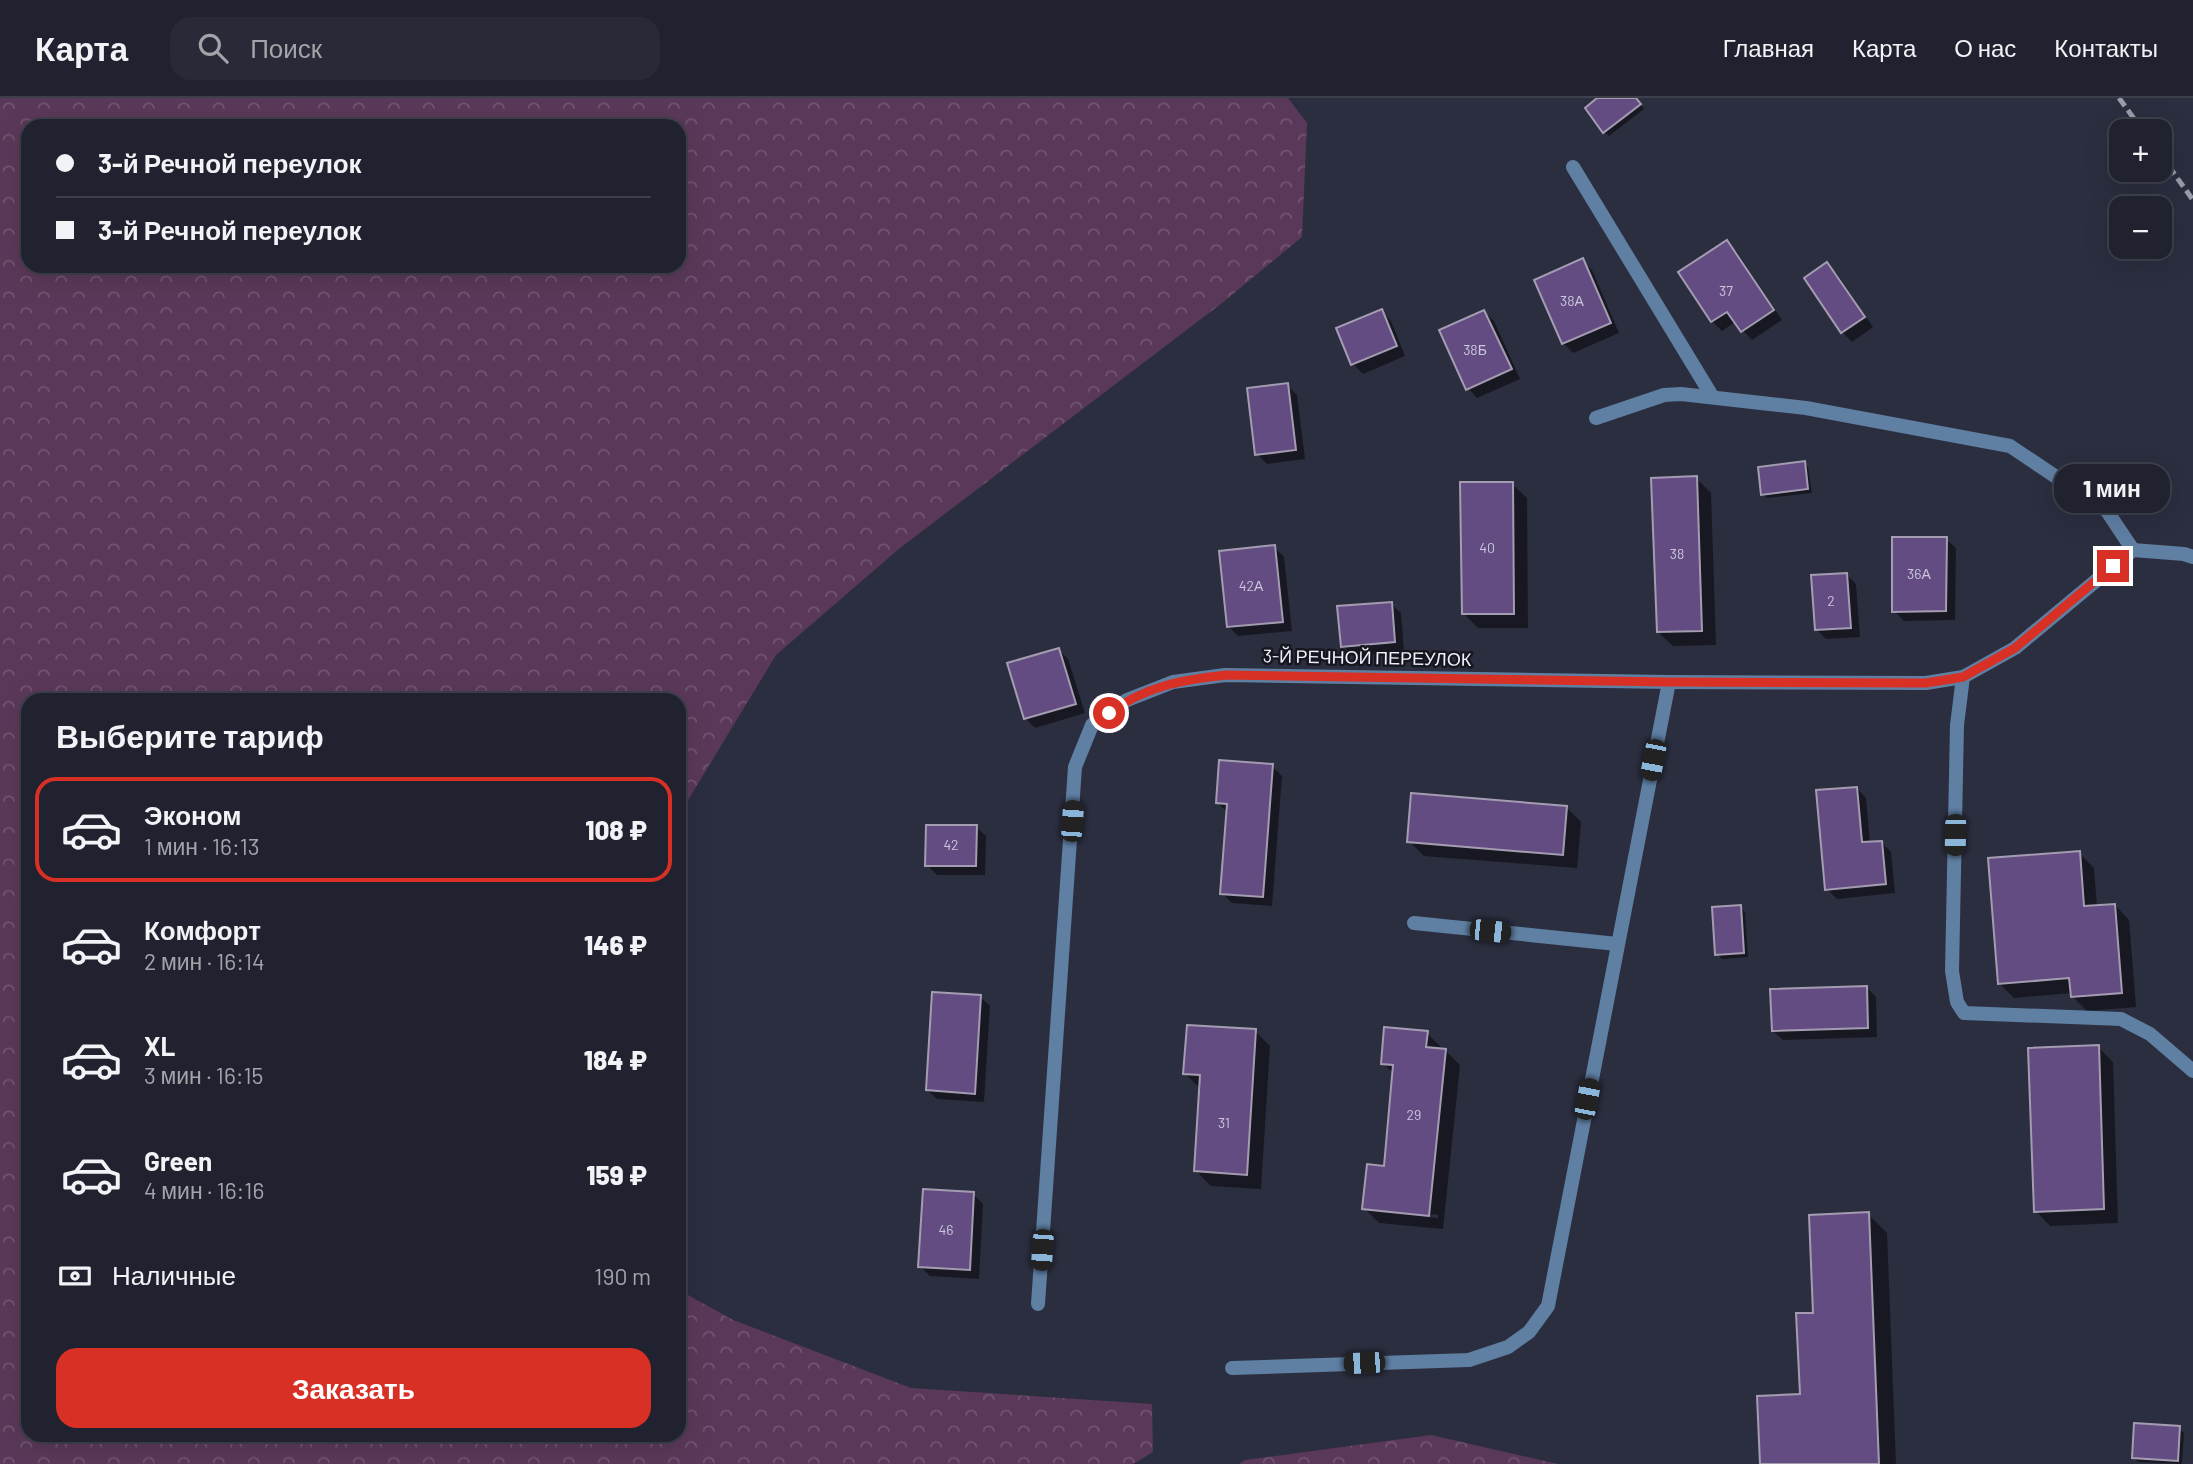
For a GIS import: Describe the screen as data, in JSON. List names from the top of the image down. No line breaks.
{"streets":{"street":["3-Й РЕЧНОЙ ПЕРЕУЛОК"]},"house_numbers":["37","38А","38Б","40","38","36А","42А","2","42","29","31","46"],"page":{"header":"Карта","search":"Поиск","nav":["Главная","Карта","О нас","Контакты"],"map_buttons":["+","−"],"banner":["3-й Речной переулок","3-й Речной переулок"],"bubble":"1 мин","heading":"Выберите тариф","list":[{"name":"Эконом","note":"1 мин · 16:13","value":"108 ₽"},{"name":"Комфорт","note":"2 мин · 16:14","value":"146 ₽"},{"name":"XL","note":"3 мин · 16:15","value":"184 ₽"},{"name":"Green","note":"4 мин · 16:16","value":"159 ₽"}],"pay":["Наличные","190 m"],"buttons":"Заказать"}}
